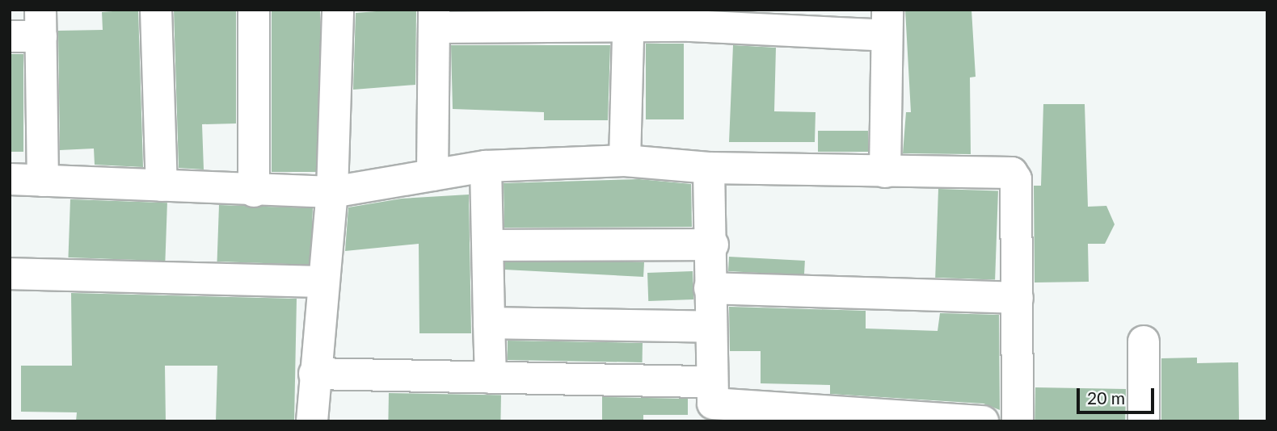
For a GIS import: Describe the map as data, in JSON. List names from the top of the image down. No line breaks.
{"scale_bar":"20 m"}
